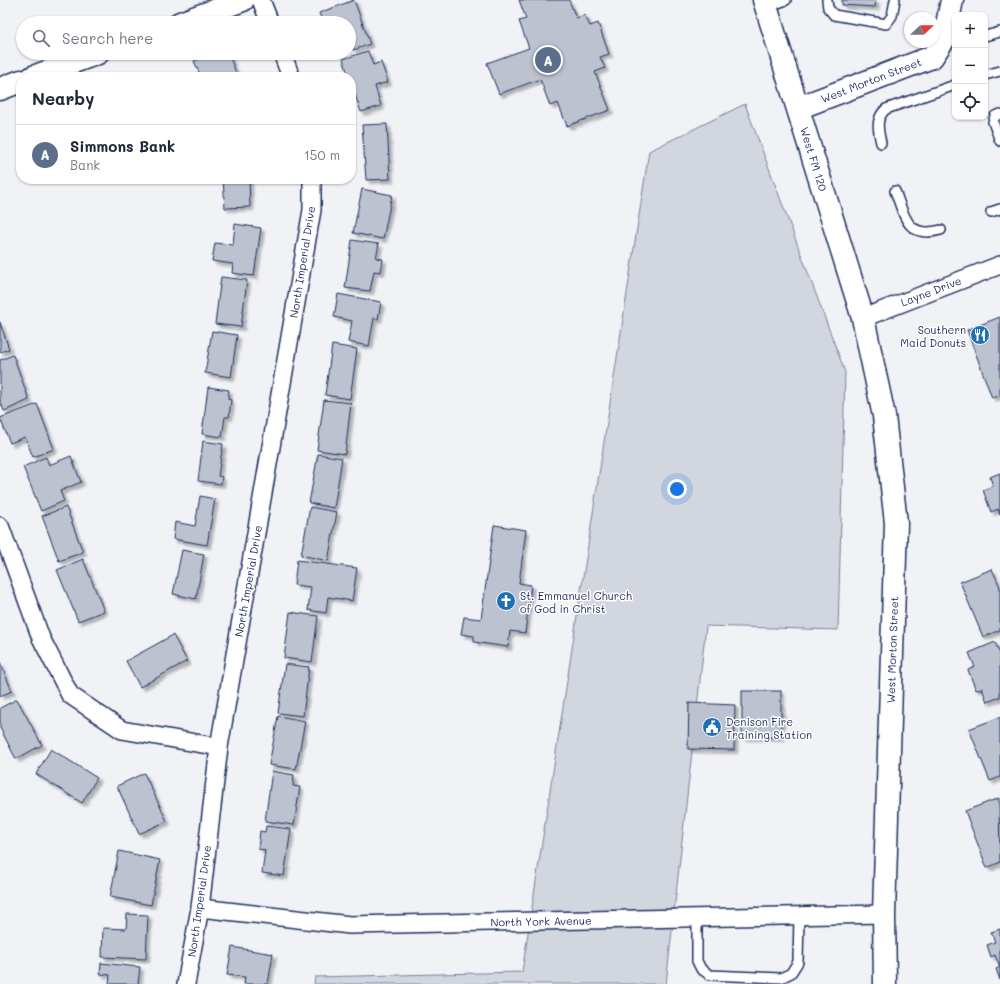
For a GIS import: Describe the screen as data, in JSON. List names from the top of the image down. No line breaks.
{"streets":{"main road":["West Morton Street","West FM 120"],"street":["North Imperial Drive","Layne Drive","North York Avenue"]},"crossings":[["West Morton Street","West FM 120"],["West Morton Street","Layne Drive"],["West Morton Street","North York Avenue"],["West FM 120","Layne Drive"],["North Imperial Drive","North York Avenue"]],"places":{"restaurant":["Southern Maid Donuts"],"church":["St. Emmanuel Church of God in Christ"],"public building":["Denison Fire Training Station"]},"north":"right","page":{"map_buttons":["+","−"],"search":"Search here","pins":"A","heading":"Nearby","list":[{"mark":"A","name":"Simmons Bank","note":"Bank","value":"150 m"}]}}
